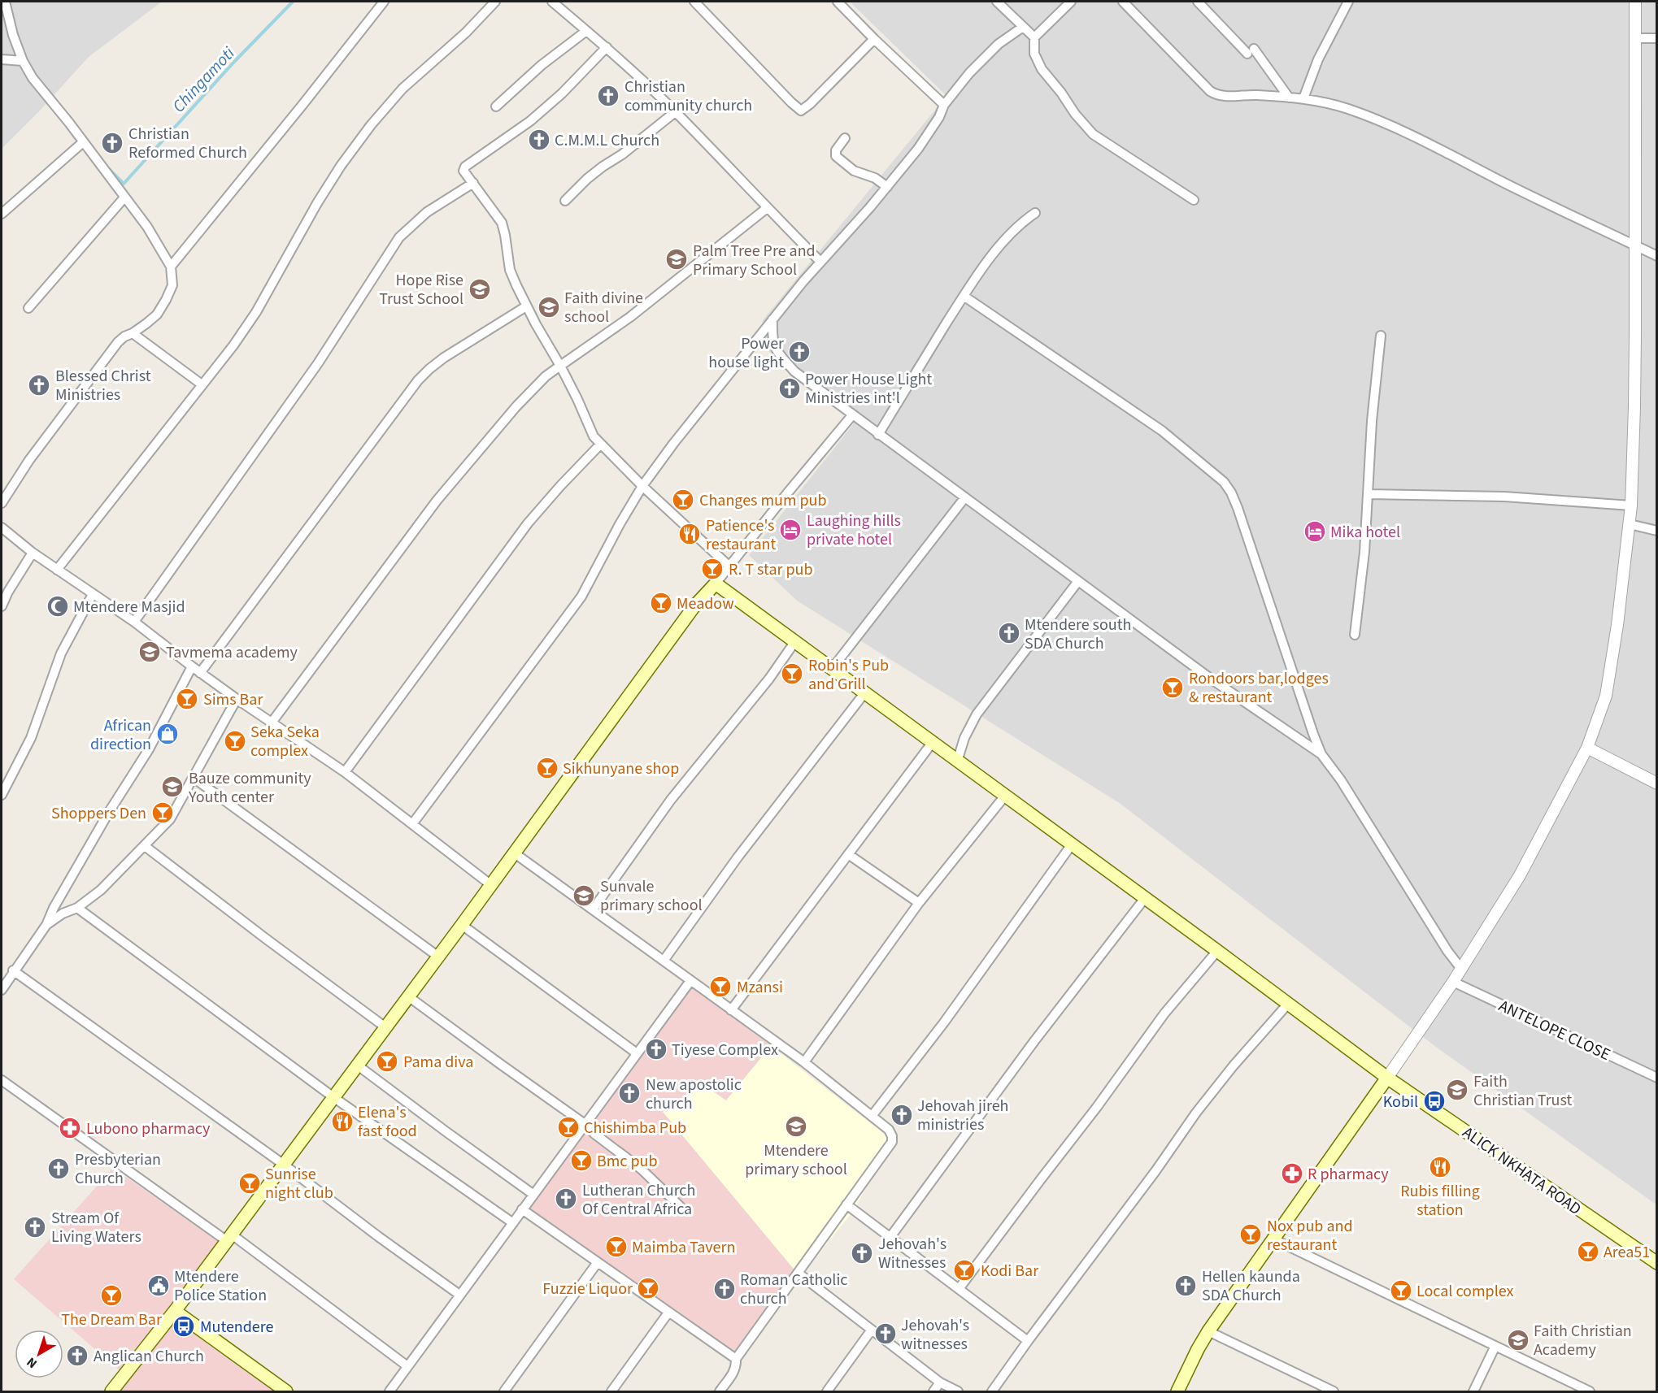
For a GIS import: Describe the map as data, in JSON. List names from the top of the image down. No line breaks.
{"streets":{"main road":["ALICK NKHATA ROAD"],"street":["ANTELOPE CLOSE"]},"water":["Chingamoti"],"places":{"church":["Christian community church","C.M.M.L Church","Christian Reformed Church","Power house light","Blessed Christ Ministries","Power House Light Ministries int'l","Mtendere south SDA Church","Tiyese Complex","New apostolic church","Jehovah jireh ministries","Presbyterian Church","Lutheran Church Of Central Africa","Stream Of Living Waters","Jehovah's Witnesses","Hellen kaunda SDA Church","Roman Catholic church","Jehovah's witnesses","Anglican Church"],"school or university":["Palm Tree Pre and Primary School","Hope Rise Trust School","Faith divine school","Tavmema academy","Bauze community Youth center","Sunvale primary school","Faith Christian Trust","Mtendere primary school","Faith Christian Academy"],"bar":["Changes mum pub","R. T star pub","Meadow","Robin's Pub and Grill","Rondoors bar,lodges & restaurant","Sims Bar","Seka Seka complex","Sikhunyane shop","Shoppers Den","Mzansi","Pama diva","Chishimba Pub","Bmc pub","Sunrise night club","Nox pub and restaurant","Maimba Tavern","Area51","Kodi Bar","Fuzzie Liquor","Local complex","The Dream Bar"],"hotel":["Laughing hills private hotel","Mika hotel"],"restaurant":["Patience's restaurant","Elena's fast food","Rubis filling station"],"mosque":["Mtendere Masjid"],"shop":["African direction"],"bus stop":["Kobil","Mutendere"],"pharmacy":["Lubono pharmacy","R pharmacy"],"public building":["Mtendere Police Station"]},"north":"bottom left"}
